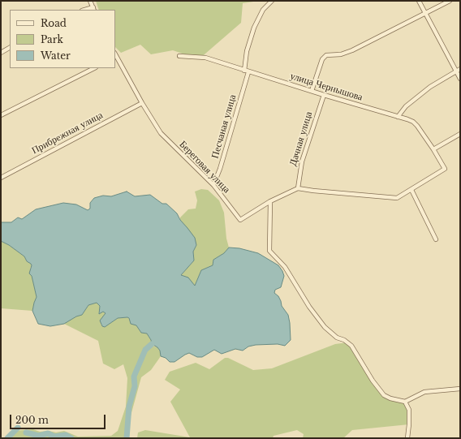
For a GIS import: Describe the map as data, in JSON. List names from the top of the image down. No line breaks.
{"streets":{"street":["улица Чернышова","Песчаная улица","Прибрежная улица","Дачная улица","Береговая улица"]},"crossings":[["улица Чернышова","Песчаная улица"],["улица Чернышова","Дачная улица"],["Песчаная улица","Береговая улица"],["Прибрежная улица","Береговая улица"],["Дачная улица","Береговая улица"]],"legend":["Road","Park","Water"],"scale_bar":"200 m"}
